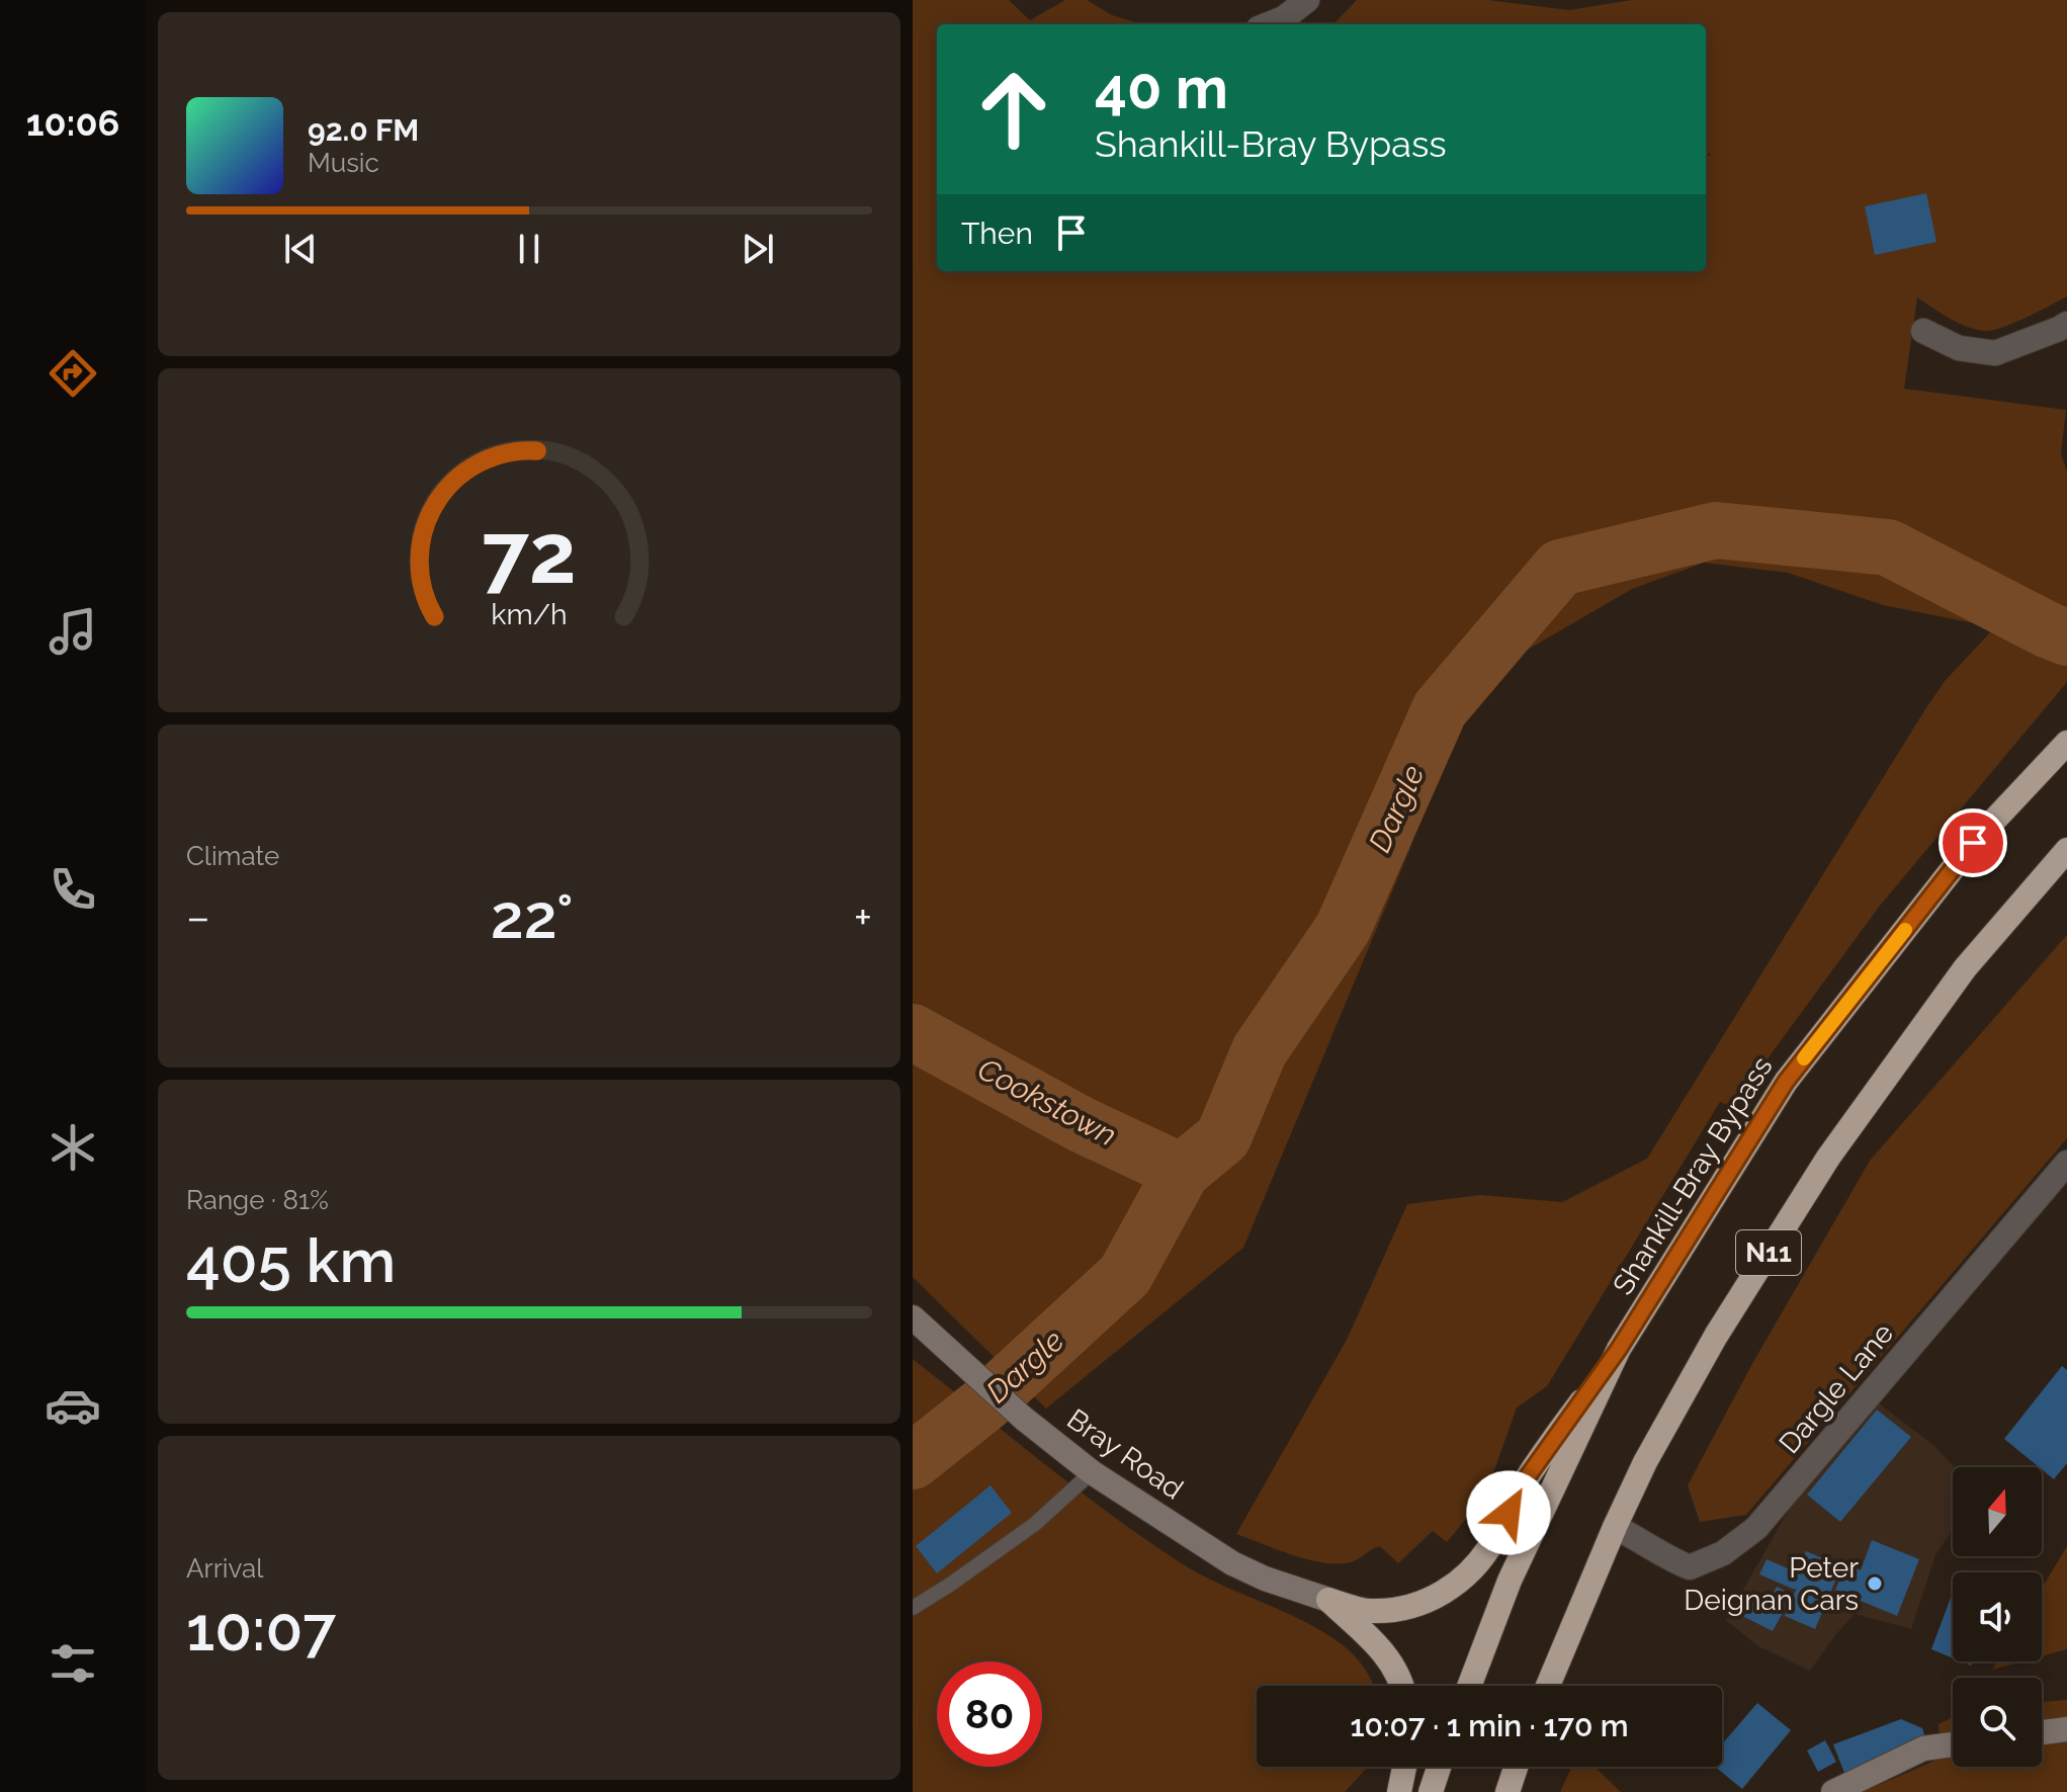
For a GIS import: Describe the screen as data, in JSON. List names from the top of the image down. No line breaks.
{"streets":{"highway":["Shankill-Bray Bypass","N11"],"main road":["Bray Road"],"street":["Dargle Lane"]},"crossings":[["Shankill-Bray Bypass","N11"],["N11","Dargle Lane"],["N11","Bray Road"]],"water":["Dargle","Cookstown"],"places":["Peter Deignan Cars"],"north":"top","page":{"tabs":"10:06","turn":["40 m","Shankill-Bray Bypass"],"song":["92.0 FM","Music"],"then":"Then","tile":["Climate",["Range · 81%","405 km"],["Arrival","10:07"]],"heat":["−","22°","+"],"limit":"80","trip":"10:07 · 1 min · 170 m","gauge":["72","km/h"]}}
